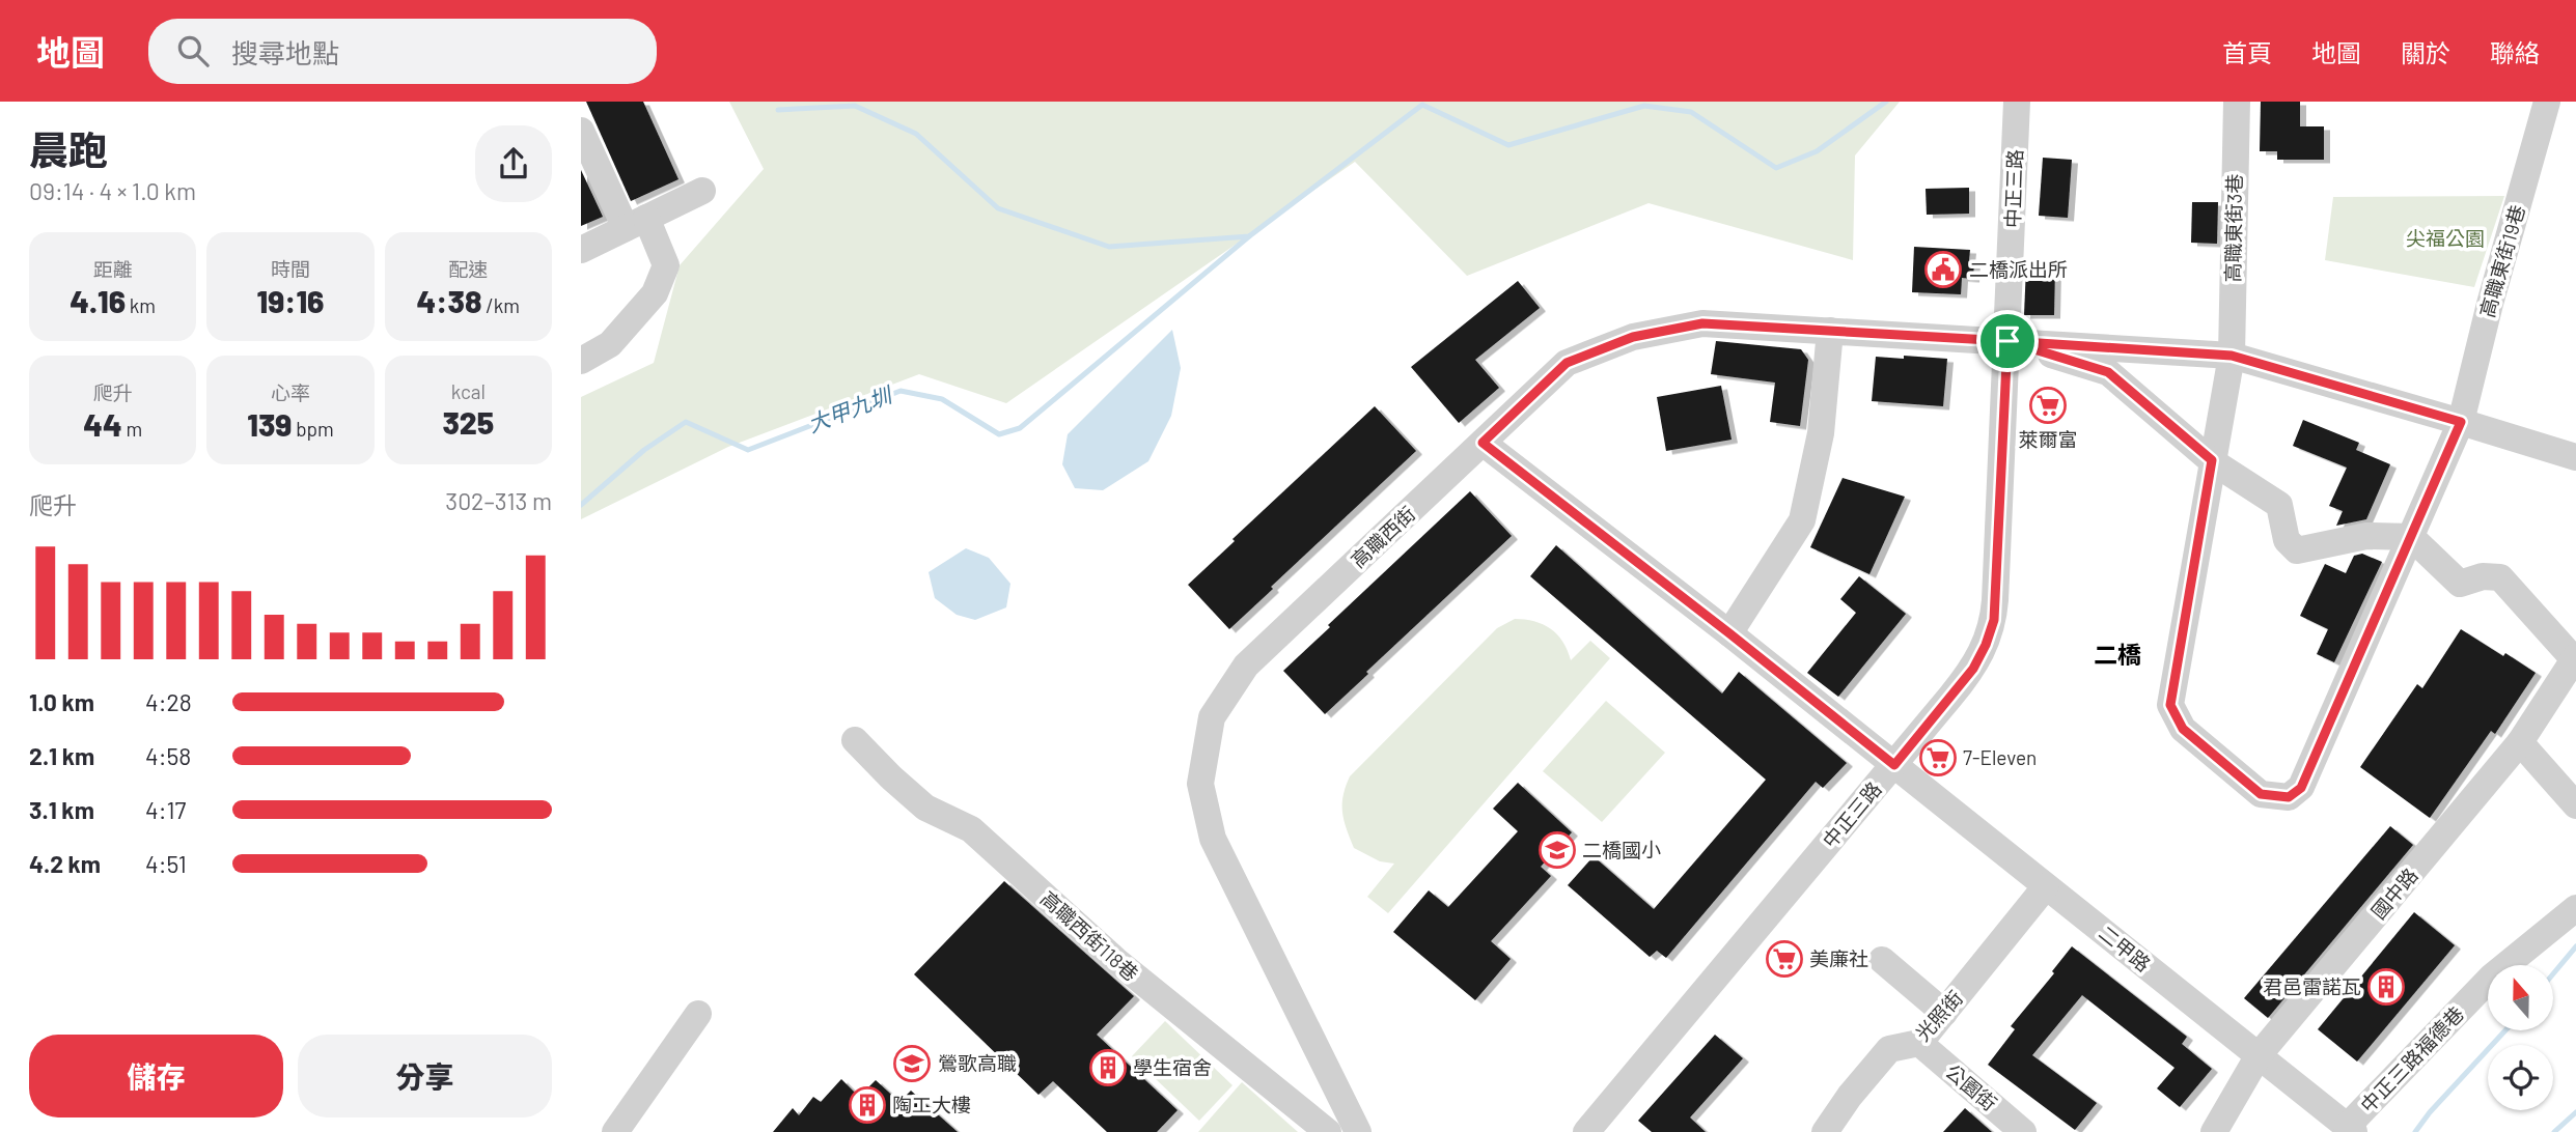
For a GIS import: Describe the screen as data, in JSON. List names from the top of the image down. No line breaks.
{"streets":{"street":["中正三路","高職東街3巷","高職東街19巷","高職西街","國中路","高職西街118巷","二甲路","光照街","中正三路福德巷","公園街"]},"crossings":[["中正三路","高職西街"],["中正三路","二甲路"],["高職西街","二甲路"],["國中路","二甲路"],["二甲路","光照街"],["二甲路","中正三路福德巷"],["光照街","公園街"]],"districts":["二橋"],"water":["大甲九圳"],"parks":["尖福公園"],"places":{"public building":["二橋派出所"],"supermarket":["萊爾富","7-Eleven","美廉社"],"school or university":["二橋國小","鶯歌高職"],"building":["君邑雷諾瓦","學生宿舍","陶工大樓"]},"north":"top","page":{"header":"地圖","search":"搜尋地點","nav":["首頁","地圖","關於","聯絡"],"heading":["晨跑","09:14 · 4 × 1.0 km"],"stats":[["距離","4.16 km"],["時間","19:16"],["配速","4:38 /km"],["爬升","44 m"],["心率","139 bpm"],["kcal","325"]],"chart":["爬升","302–313 m"],"list":[{"name":"1.0 km","note":"4:28"},{"name":"2.1 km","note":"4:58"},{"name":"3.1 km","note":"4:17"},{"name":"4.2 km","note":"4:51"}],"buttons":["儲存","分享"]}}
